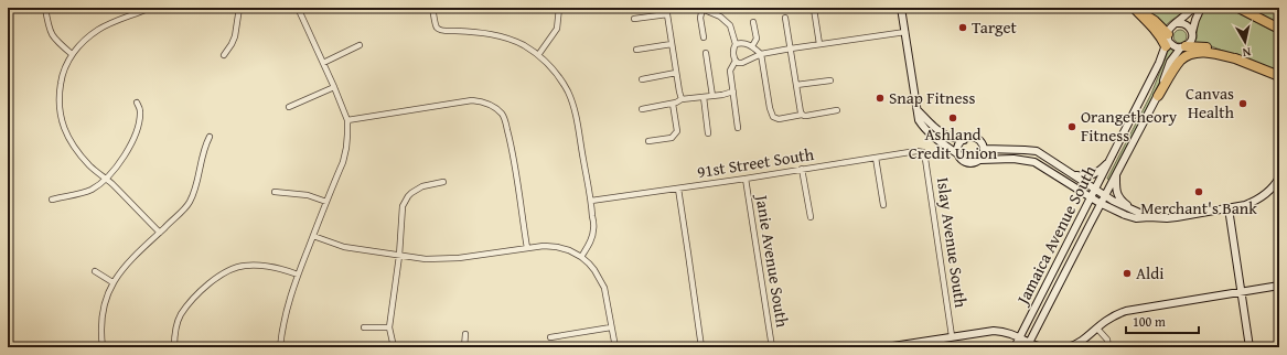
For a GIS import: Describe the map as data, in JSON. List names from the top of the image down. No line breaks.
{"streets":{"street":["91st Street South","Jamaica Avenue South","Islay Avenue South","Janie Avenue South"]},"crossings":[["91st Street South","Islay Avenue South"],["91st Street South","Janie Avenue South"]],"places":["Target","Snap Fitness","Canvas Health","Ashland Credit Union","Orangetheory Fitness","Merchant's Bank","Aldi"],"scale_bar":"100 m","north":"bottom"}
